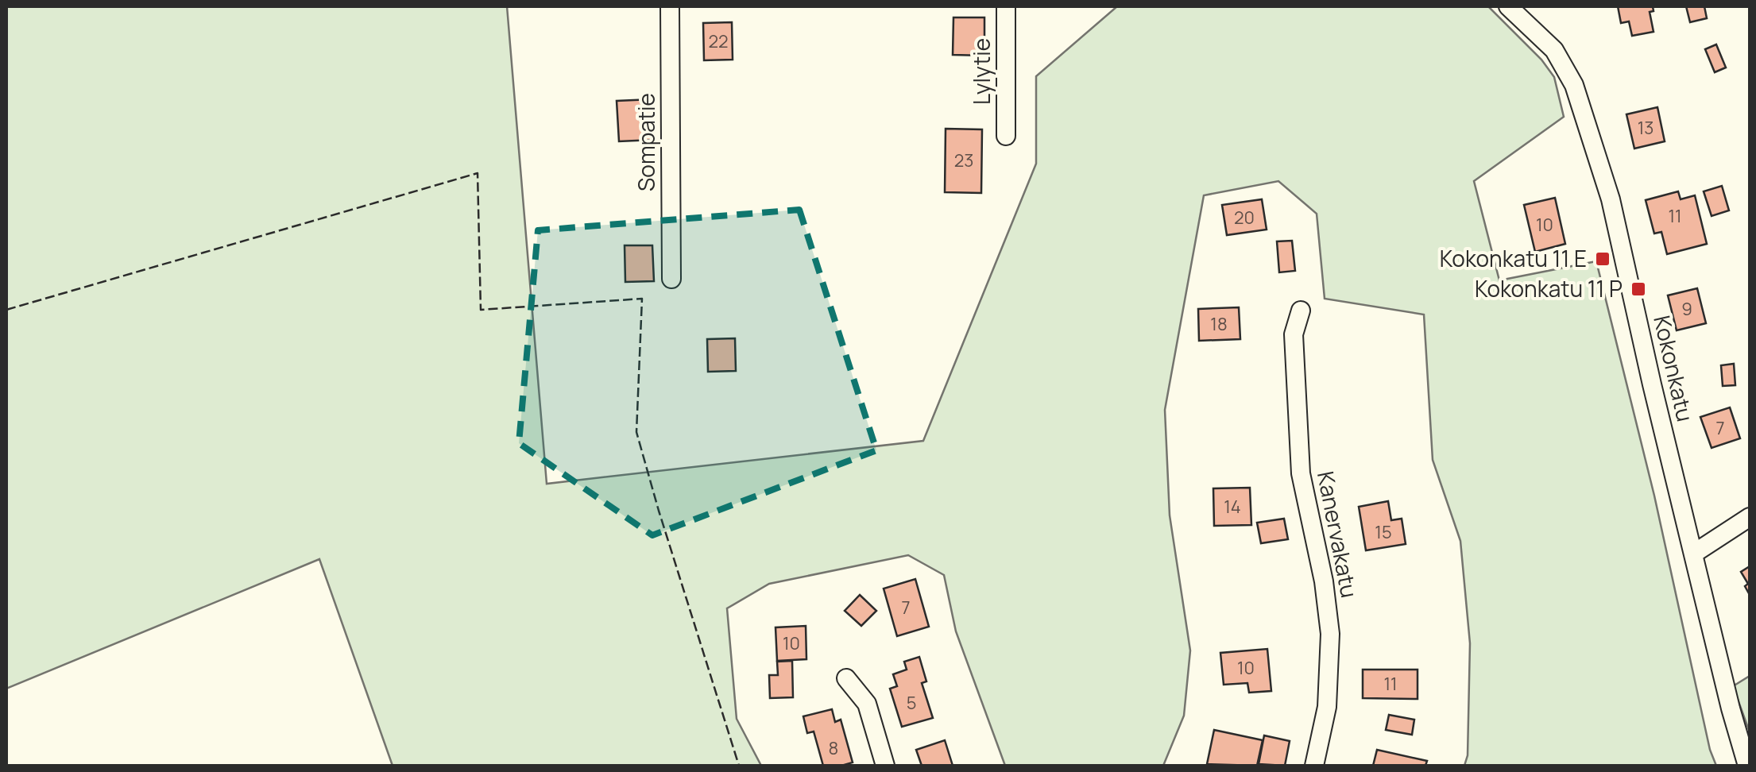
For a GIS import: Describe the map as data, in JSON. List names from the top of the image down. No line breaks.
{"streets":{"street":["Lylytie","Sompatie","Kokonkatu","Kanervakatu"]},"places":{"transit":["Kokonkatu 11 E","Kokonkatu 11 P"]},"house_numbers":["22","13","23","11","20","10","9","18","7","14","15","7","10","10","11","5","8"]}
